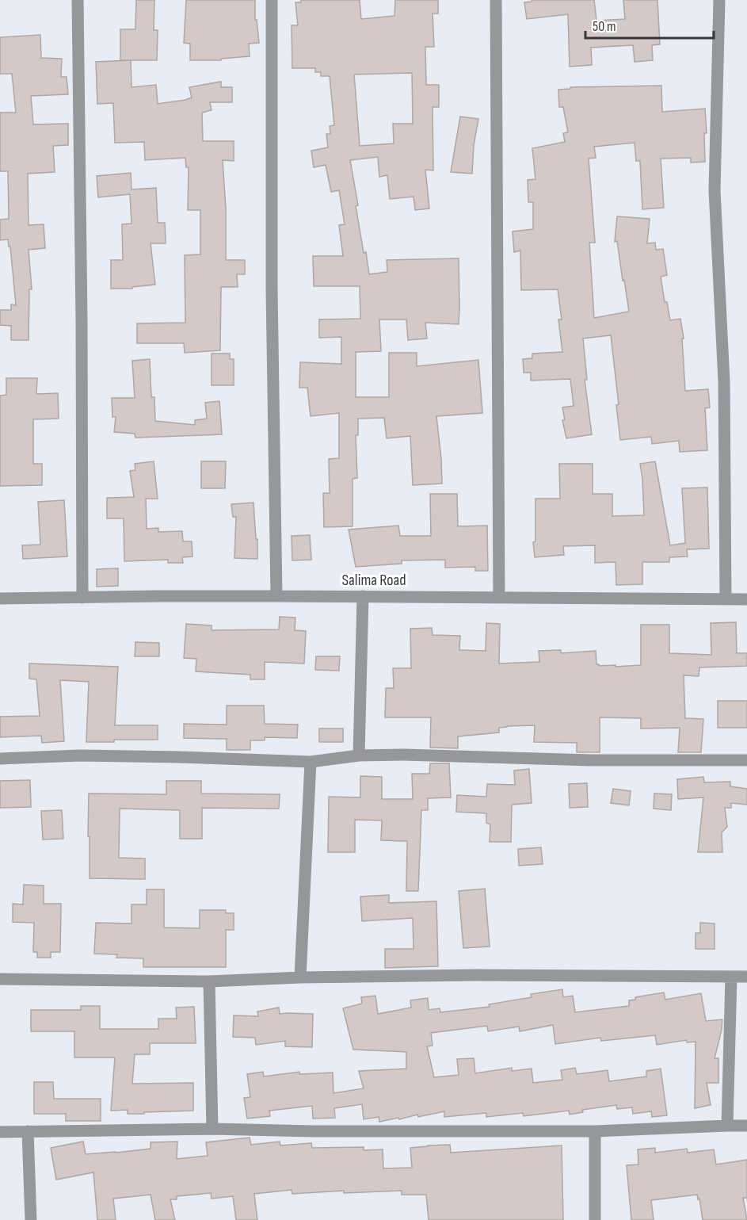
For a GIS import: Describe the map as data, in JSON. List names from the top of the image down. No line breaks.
{"streets":{"street":["Salima Road"]},"scale_bar":"50 m"}
